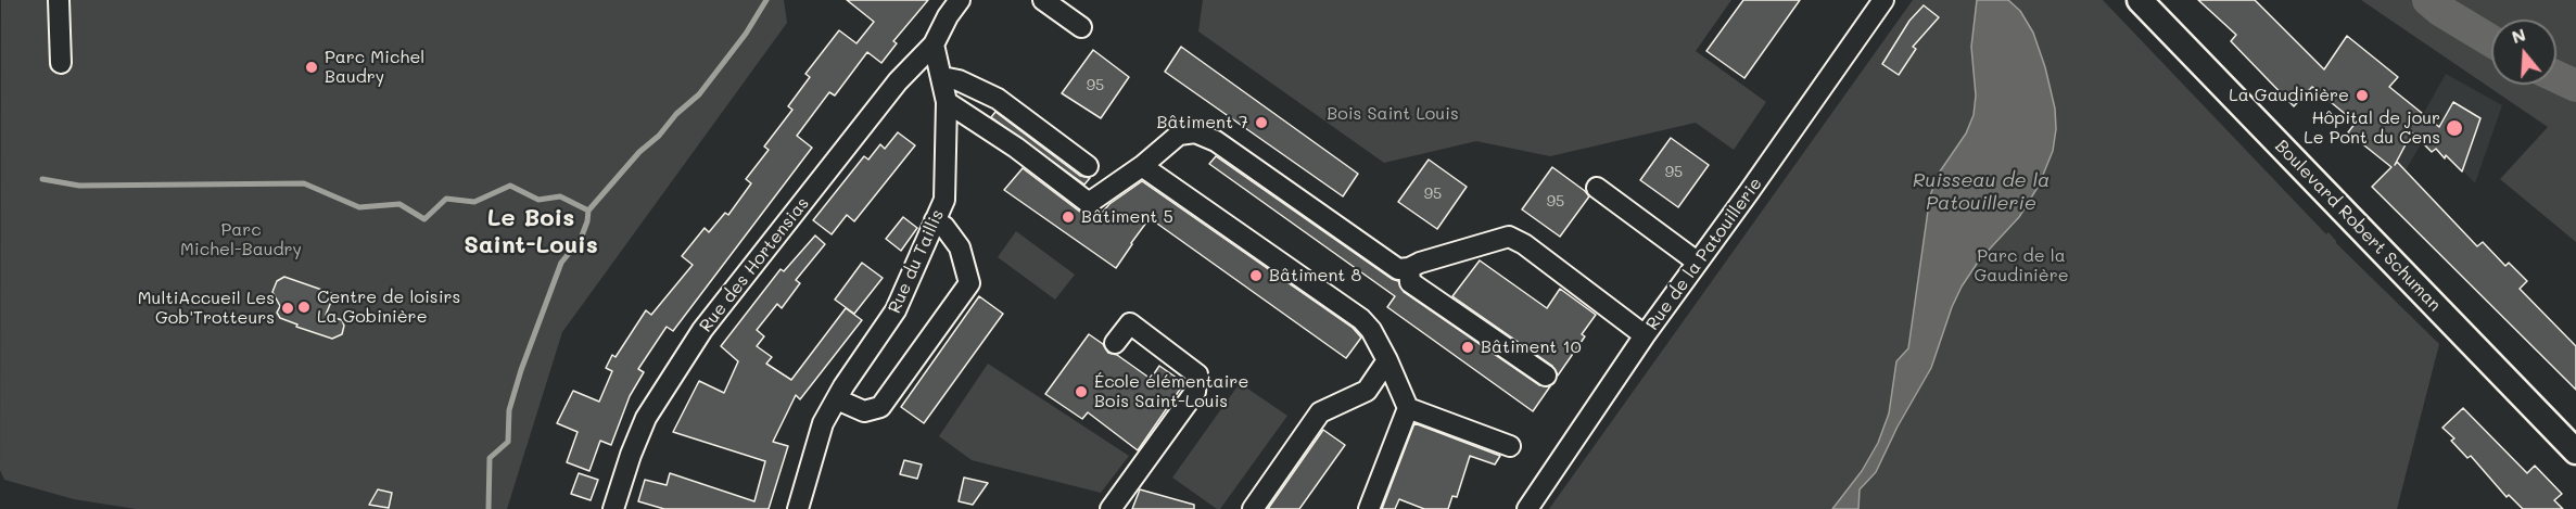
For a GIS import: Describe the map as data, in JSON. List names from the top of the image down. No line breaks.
{"streets":{"main road":["Boulevard Robert Schuman"],"street":["Rue de la Patouillerie","Rue du Taillis","Rue des Hortensias"]},"crossings":[["Rue du Taillis","Rue des Hortensias"]],"districts":["Le Bois Saint-Louis"],"water":["Ruisseau de la Patouillerie"],"parks":["Bois Saint Louis","Parc Michel-Baudry","Parc de la Gaudinière"],"places":["Parc Michel Baudry","La Gaudinière","Bâtiment 7","Hôpital de jour Le Pont du Cens","Bâtiment 5","Bâtiment 8","Centre de loisirs La Gobinière","MultiAccueil Les Gob'Trotteurs","Bâtiment 10","École élémentaire Bois Saint-Louis"],"house_numbers":["95","95","95","95"],"north":"top"}
